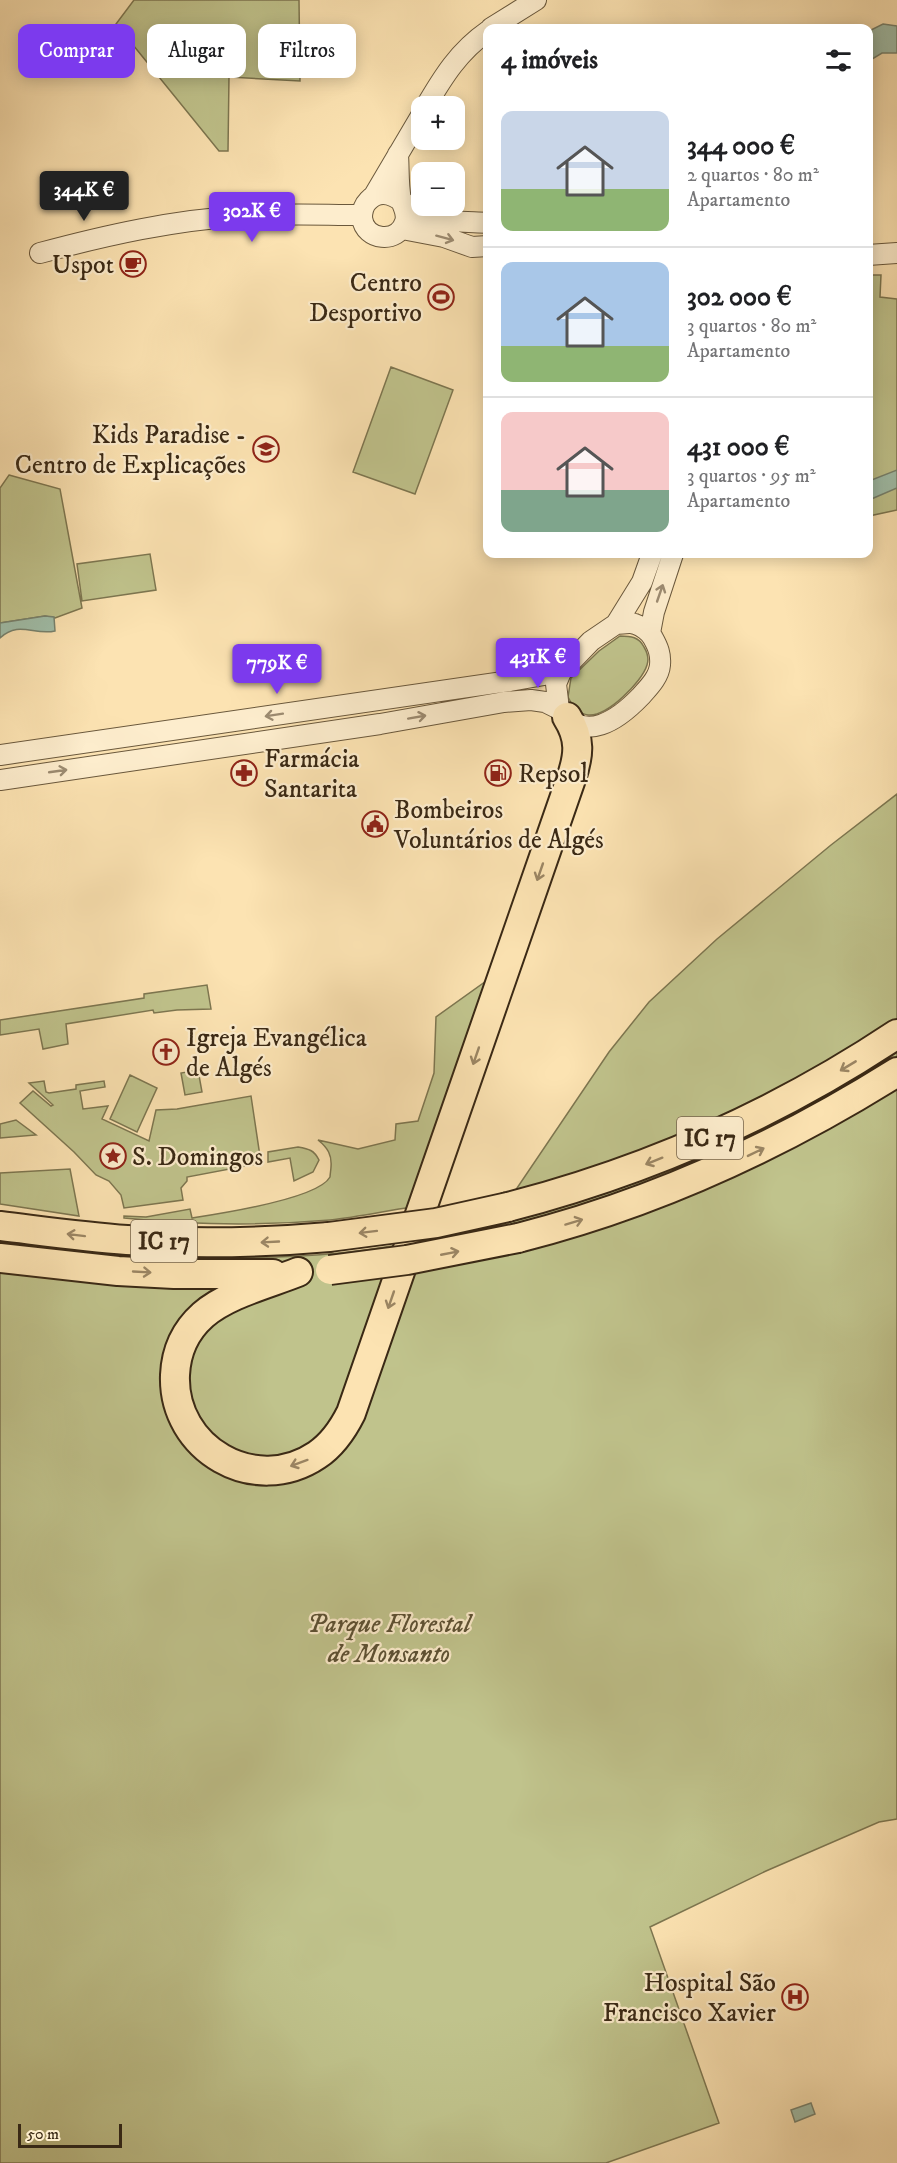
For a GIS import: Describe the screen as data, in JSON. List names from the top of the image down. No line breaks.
{"streets":{"highway":["IC 17"]},"parks":["Parque Florestal de Monsanto"],"places":{"cafe":["Uspot"],"sports":["Centro Desportivo"],"school or university":["Kids Paradise - Centro de Explicações"],"pharmacy":["Farmácia Santarita"],"fuel station":["Repsol"],"public building":["Bombeiros Voluntários de Algés"],"church":["Igreja Evangélica de Algés"],"place":["S. Domingos"],"hospital":["Hospital São Francisco Xavier"]},"scale_bar":"50 m","page":{"chip":["Comprar","Alugar","Filtros"],"heading":"4 imóveis","map_buttons":["+","−"],"list":[{"name":"344 000 €","note":"2 quartos · 80 m² · Apartamento"},{"name":"302 000 €","note":"3 quartos · 80 m² · Apartamento"},{"name":"431 000 €","note":"3 quartos · 95 m² · Apartamento"}],"price":["344K €","302K €","431K €","779K €"],"scale":"50 m"}}
